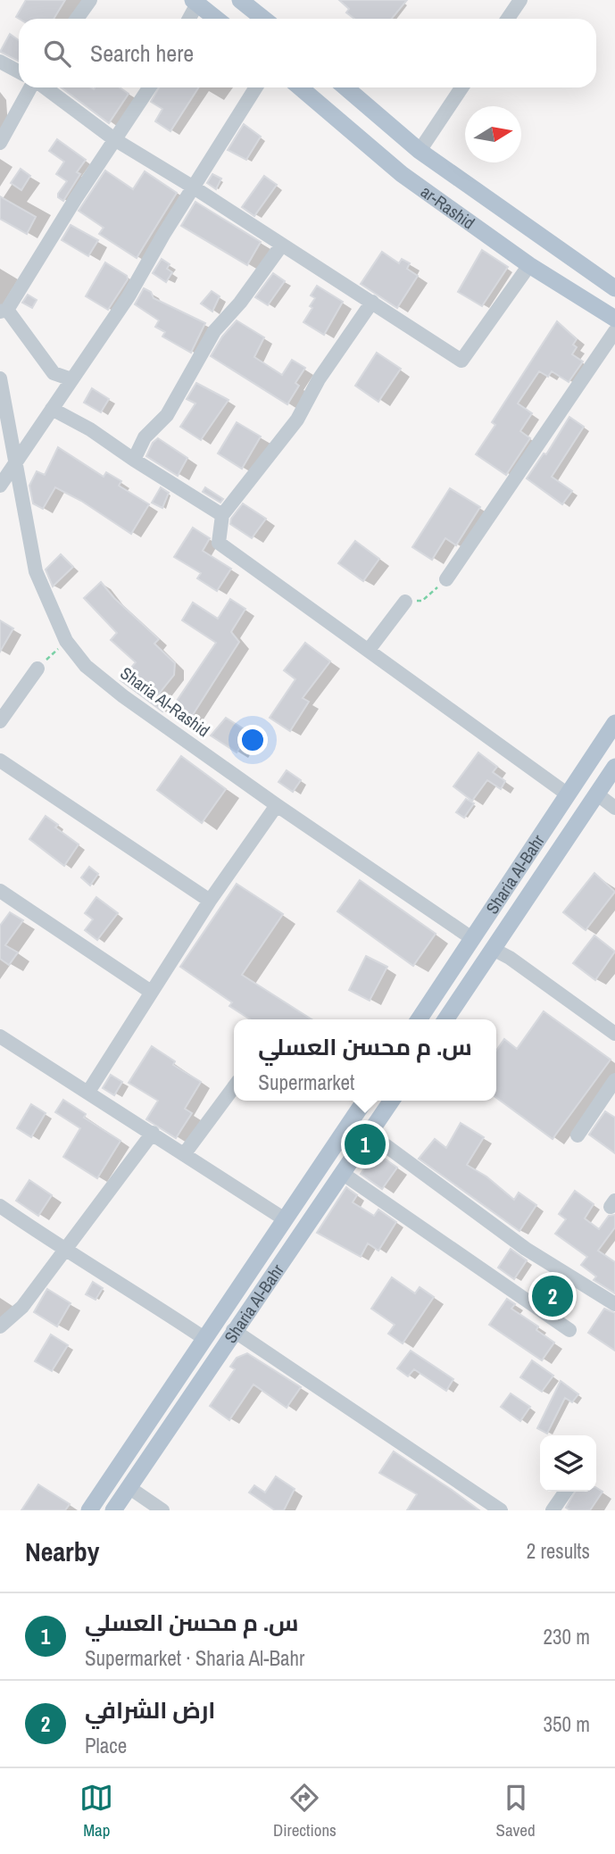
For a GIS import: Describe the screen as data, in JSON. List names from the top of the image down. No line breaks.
{"streets":{"main road":["ar-Rashid","Sharia Al-Bahr"],"street":["Sharia Al-Rashid"]},"crossings":[["Sharia Al-Rashid","Sharia Al-Bahr"]],"north":"right","page":{"search":"Search here","popup":["س. م محسن العسلي","Supermarket"],"pins":["1","2"],"heading":["Nearby","2 results"],"list":[{"mark":"1","name":"س. م محسن العسلي","note":"Supermarket · Sharia Al-Bahr","value":"230 m"},{"mark":"2","name":"ارض الشرافي","note":"Place","value":"350 m"}],"nav":["Map","Directions","Saved"]}}
